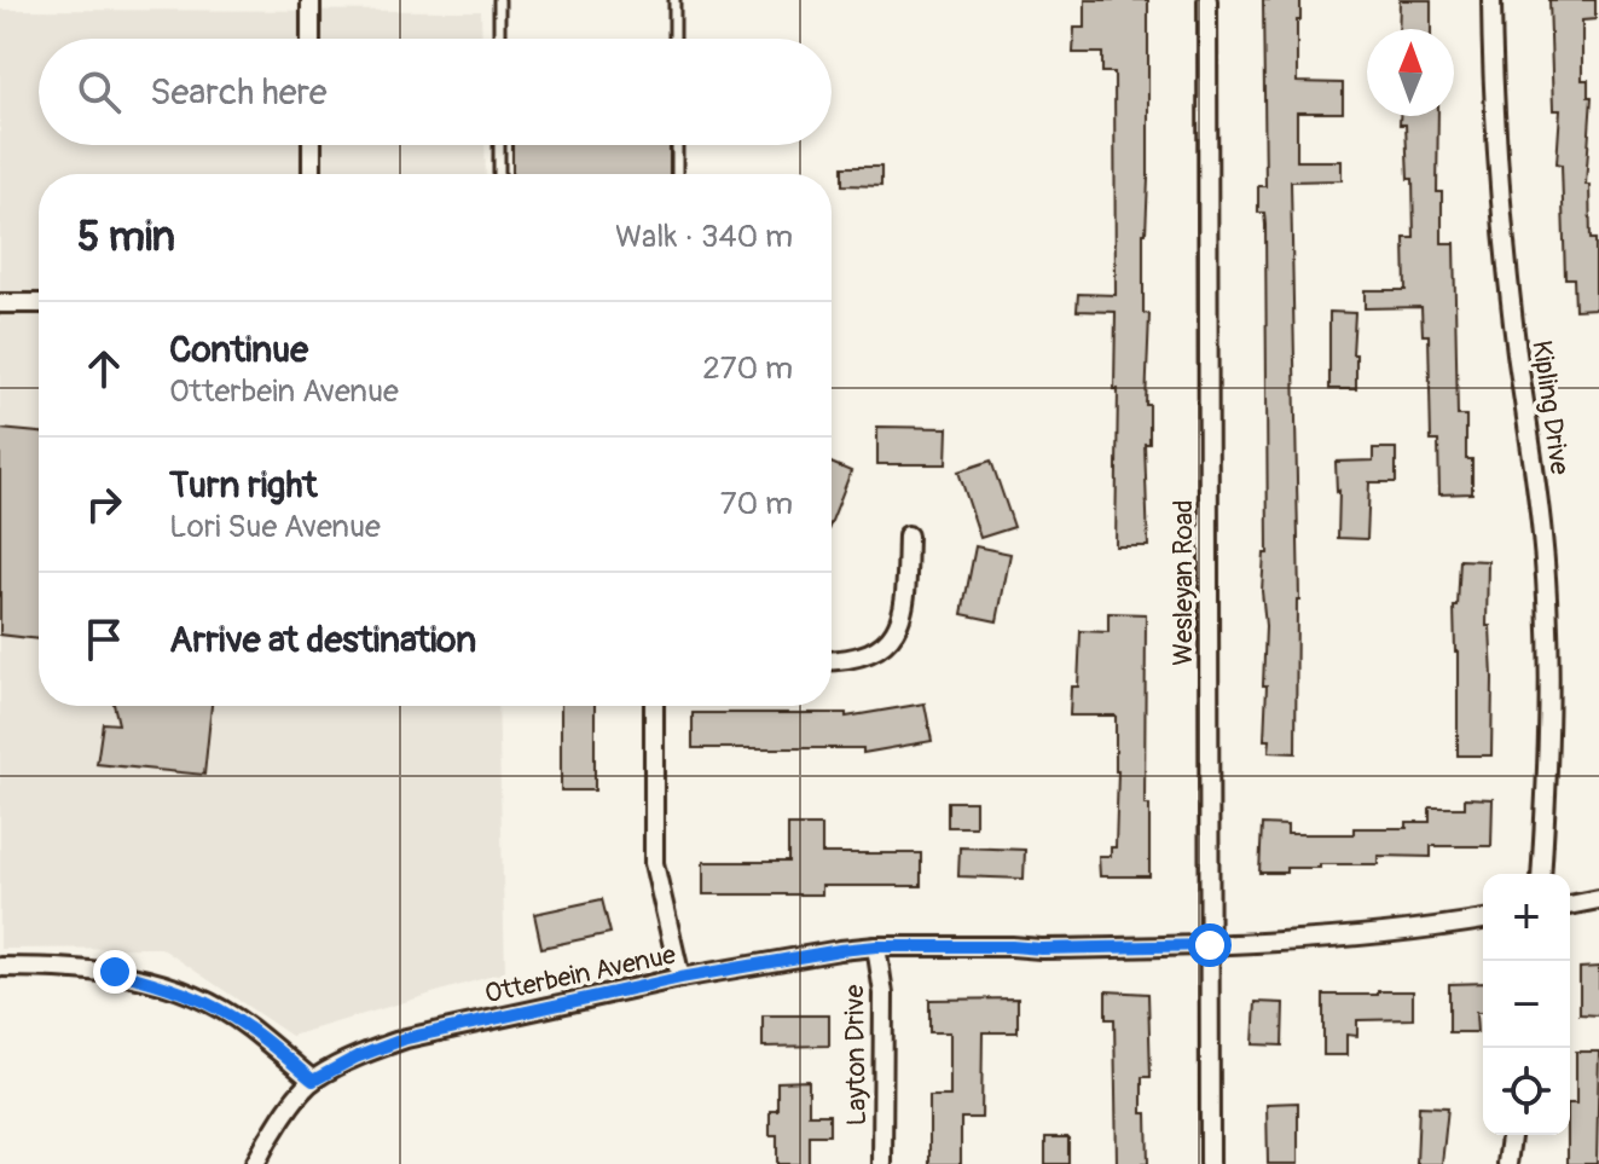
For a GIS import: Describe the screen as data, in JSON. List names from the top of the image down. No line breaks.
{"streets":{"street":["Kipling Drive","Wesleyan Road","Otterbein Avenue","Layton Drive"]},"crossings":[["Wesleyan Road","Otterbein Avenue"],["Otterbein Avenue","Layton Drive"]],"north":"top","page":{"search":"Search here","heading":["5 min","Walk · 340 m"],"list":[["Continue","Otterbein Avenue","270 m"],["Turn right","Lori Sue Avenue","70 m"],"Arrive at destination"],"map_buttons":["+","−"]}}
